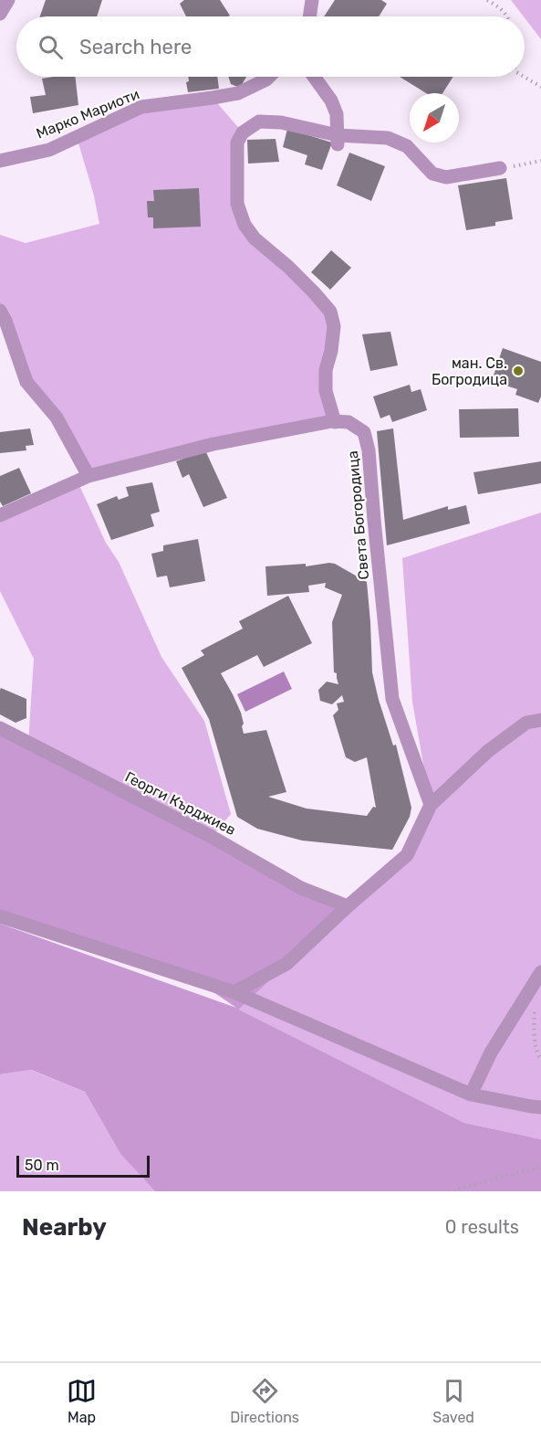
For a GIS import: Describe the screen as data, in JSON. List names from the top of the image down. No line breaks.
{"streets":{"street":["Марко Мариоти","Света Богородица","Георги Кърджиев"]},"places":["ман. Св. Богродица"],"scale_bar":"50 m","north":"bottom left","page":{"search":"Search here","scale":"50 m","heading":["Nearby","0 results"],"nav":["Map","Directions","Saved"]}}
